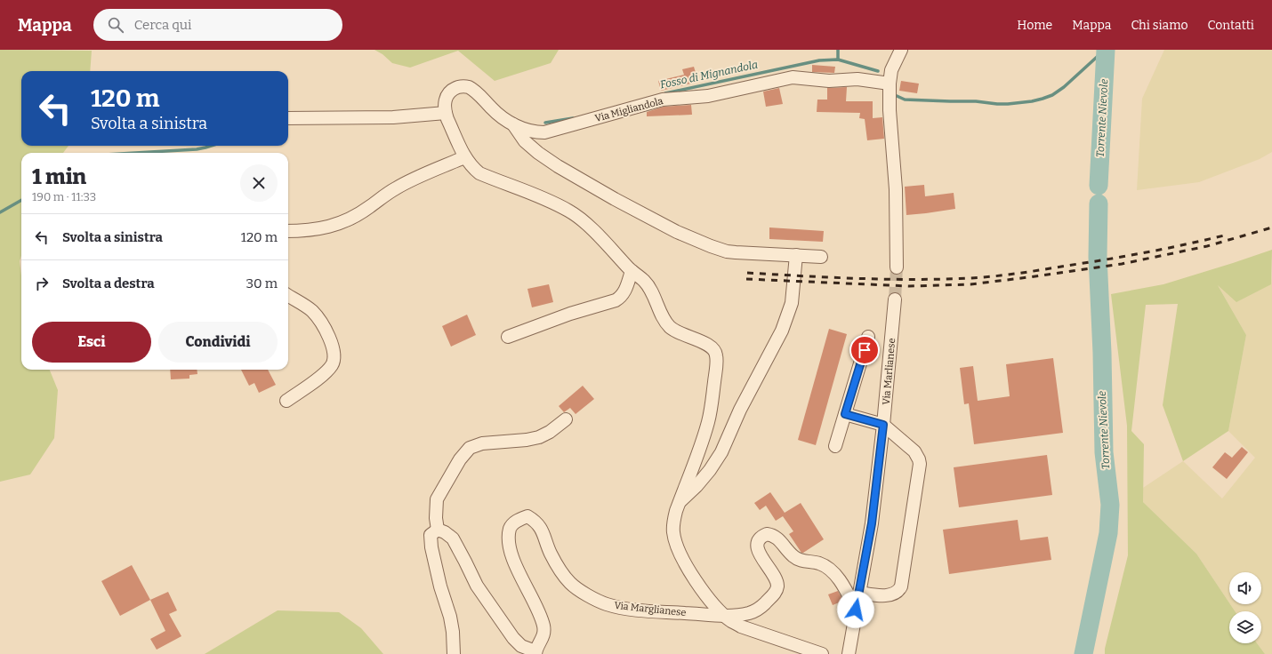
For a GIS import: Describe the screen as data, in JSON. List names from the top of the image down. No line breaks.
{"streets":{"street":["Via Migliandola","Via Marlianese","Via Marglianese"]},"crossings":[["Via Marlianese","Via Marglianese"]],"water":["Fosso di Mignandola","Torrente Nievole"],"page":{"header":"Mappa","search":"Cerca qui","nav":["Home","Mappa","Chi siamo","Contatti"],"turn":["120 m","Svolta a sinistra"],"heading":["1 min","190 m · 11:33"],"list":[{"name":"Svolta a sinistra","value":"120 m"},{"name":"Svolta a destra","value":"30 m"}],"buttons":["Esci","Condividi"]}}
